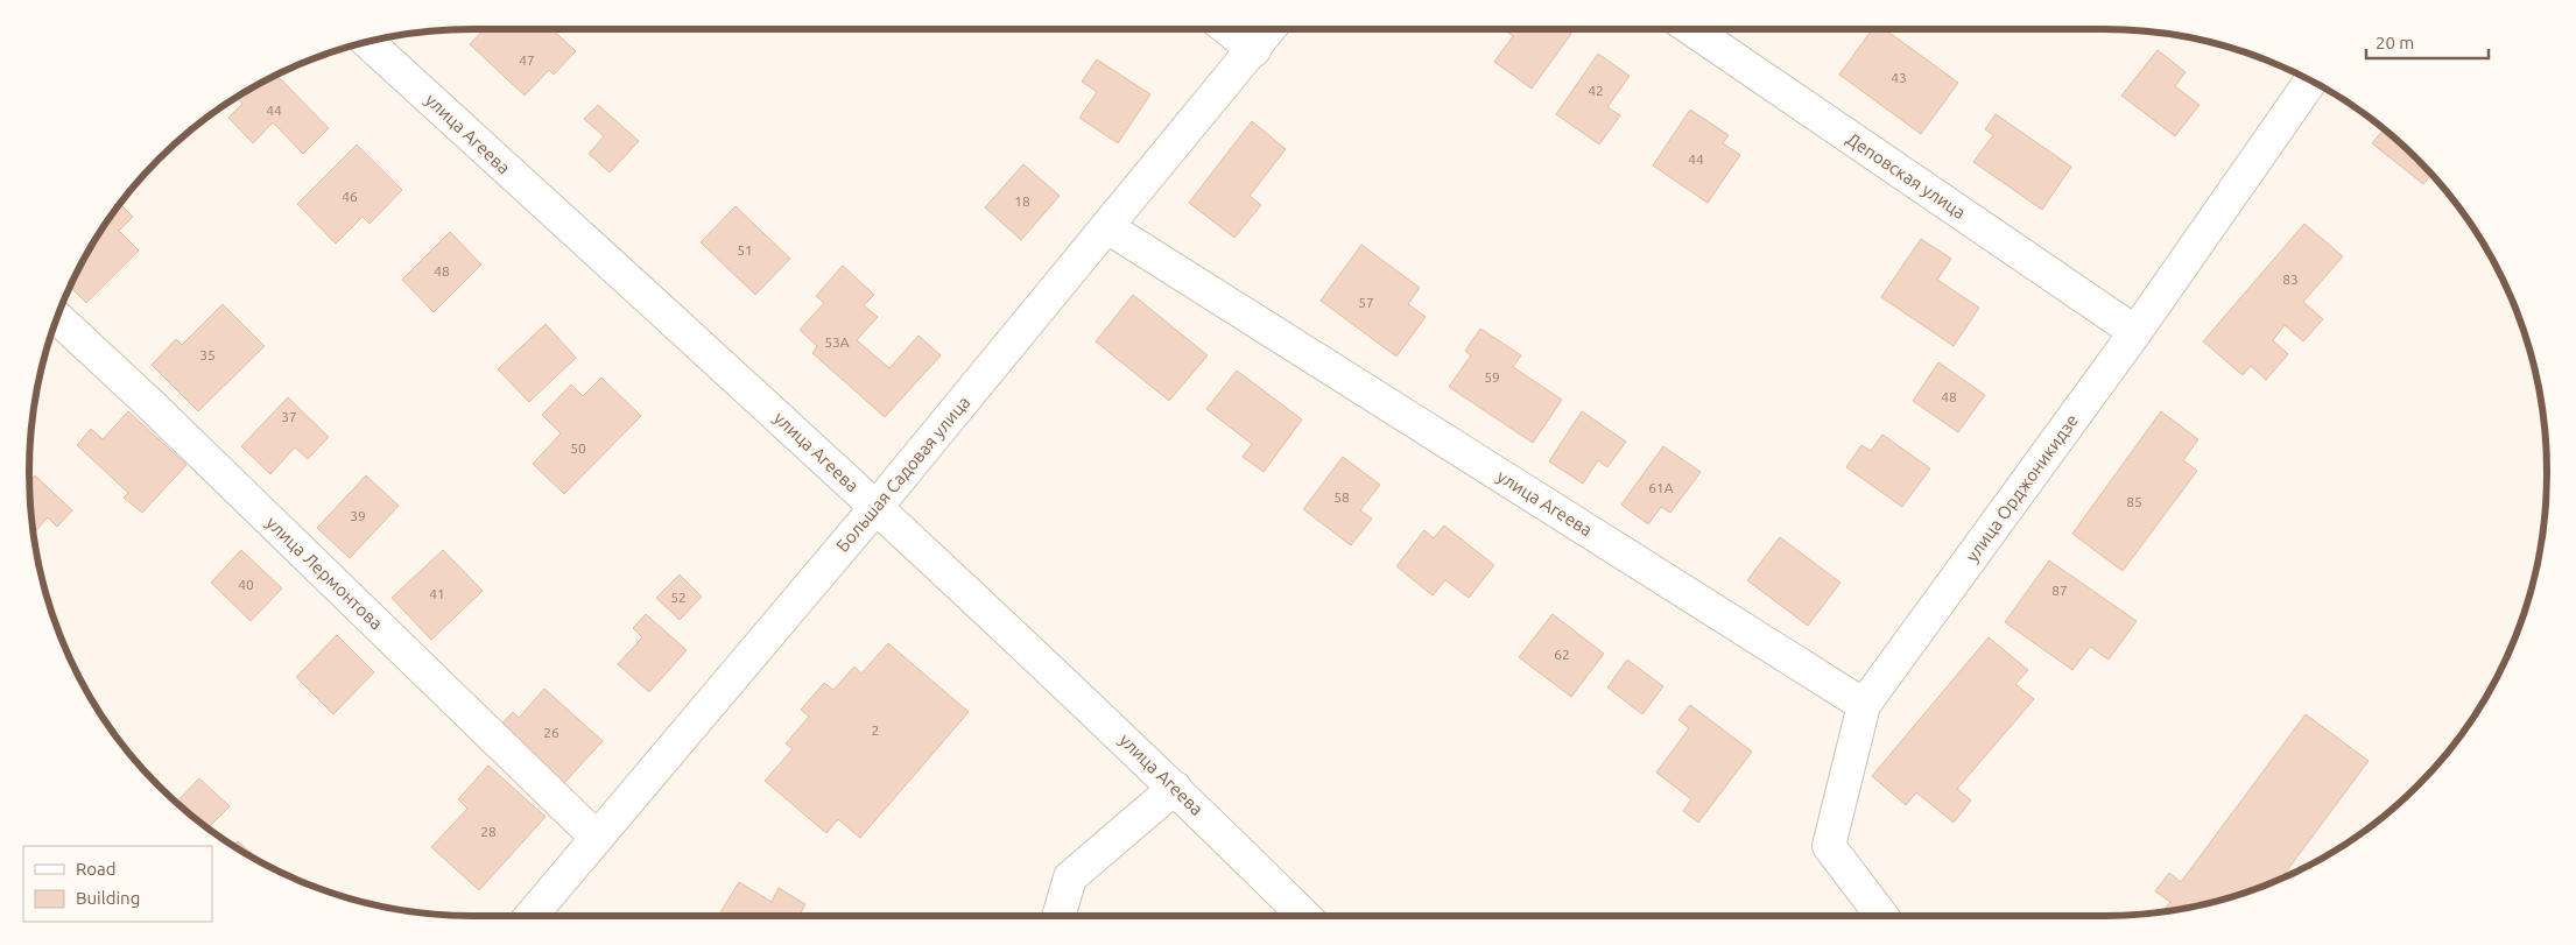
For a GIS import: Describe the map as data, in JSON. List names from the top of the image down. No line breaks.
{"streets":{"street":["улица Агеева","Деповская улица","Большая Садовая улица","улица Орджоникидзе","улица Лермонтова"]},"crossings":[["улица Агеева","Большая Садовая улица"],["улица Агеева","улица Орджоникидзе"],["Деповская улица","улица Орджоникидзе"],["Большая Садовая улица","улица Лермонтова"]],"house_numbers":["47","43","42","44","44","46","18","51","48","83","57","53А","35","59","48","37","50","61А","58","85","39","40","87","41","52","62","2","26","28"],"legend":["Road","Building"],"scale_bar":"20 m"}
